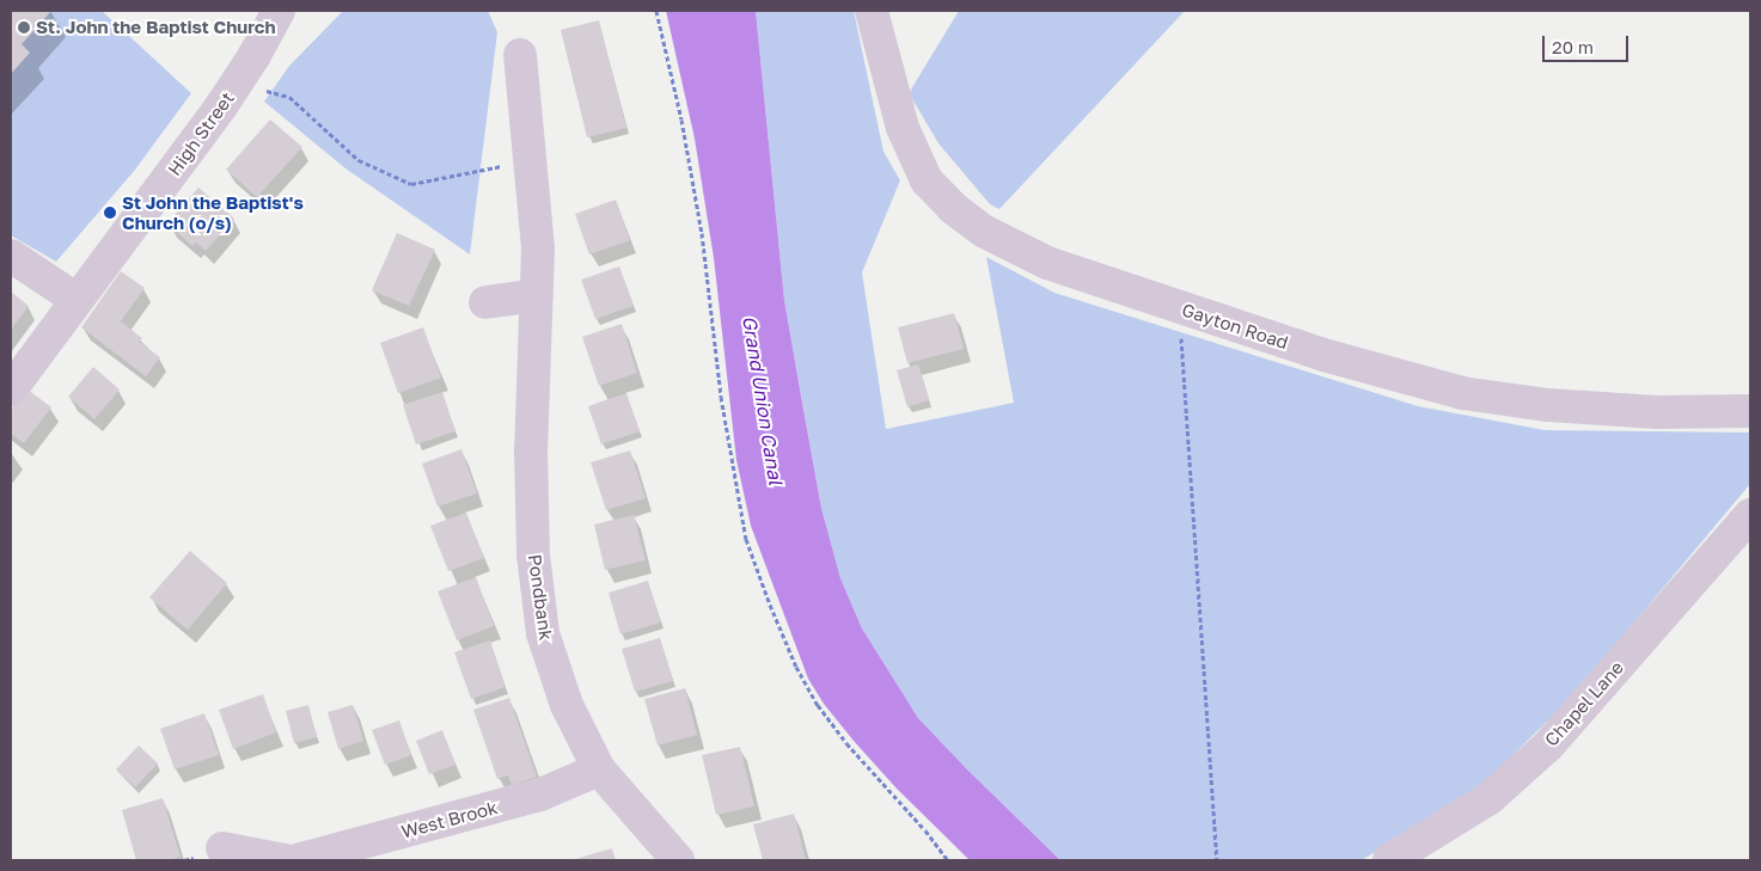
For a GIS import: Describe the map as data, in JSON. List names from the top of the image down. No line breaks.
{"streets":{"street":["High Street","Gayton Road","Pondbank","Chapel Lane","West Brook"]},"crossings":[["Pondbank","West Brook"]],"water":["Grand Union Canal"],"places":["St. John the Baptist Church","St John the Baptist's Church (o/s)"],"scale_bar":"20 m"}
